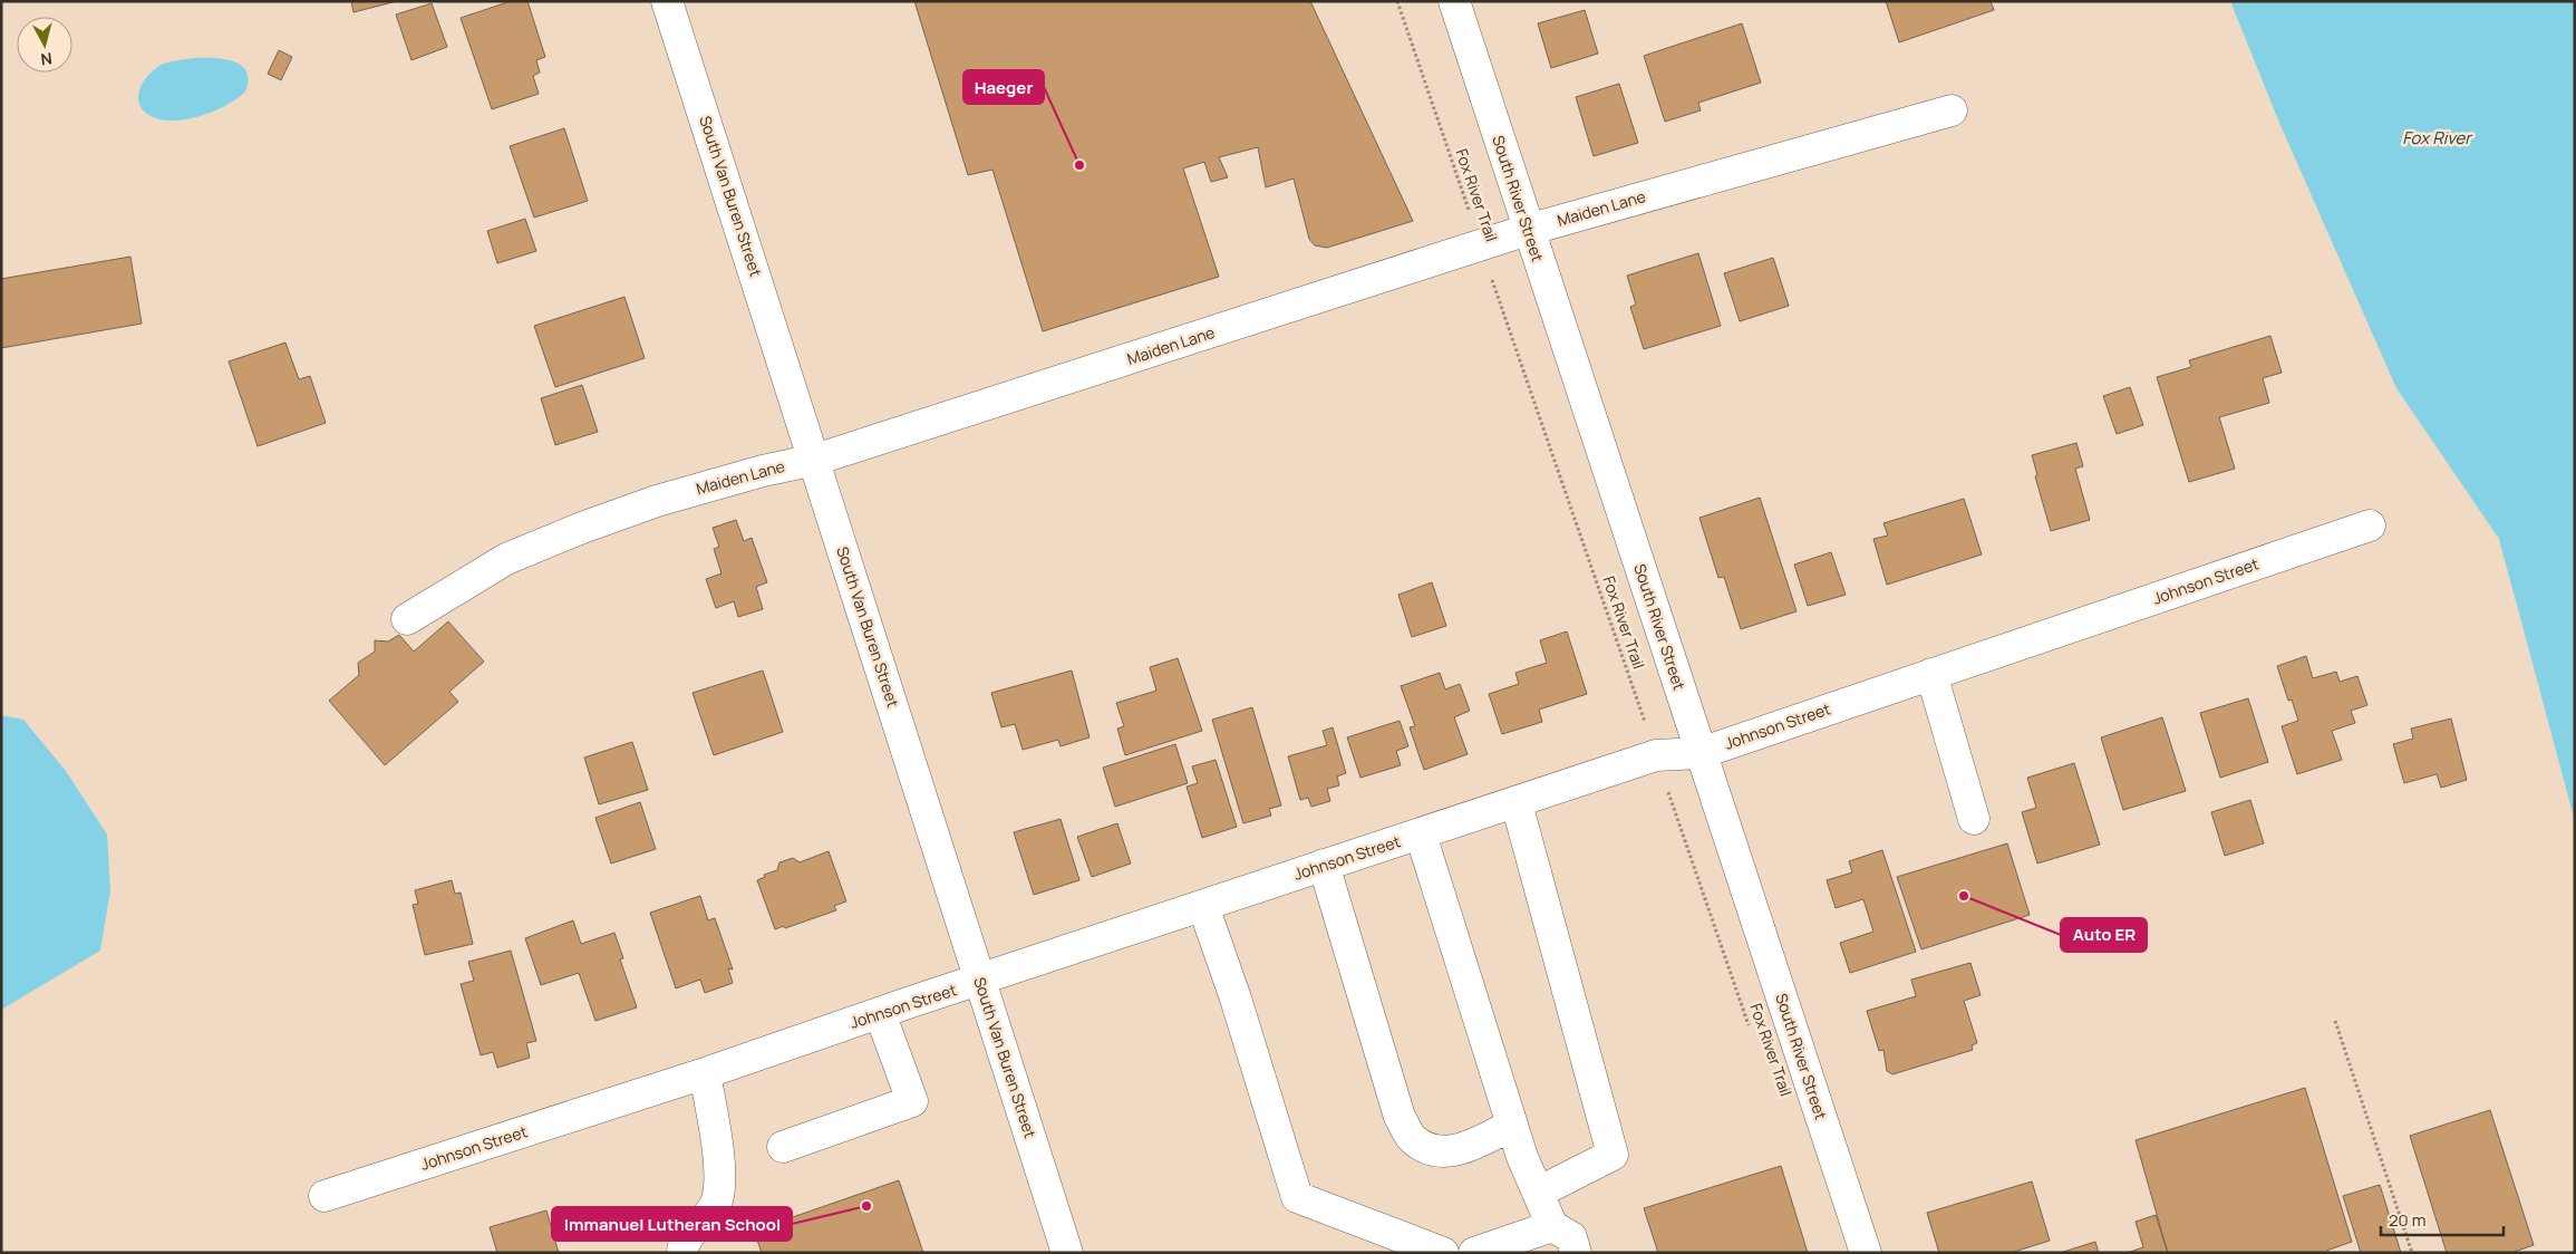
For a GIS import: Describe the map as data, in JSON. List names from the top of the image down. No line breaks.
{"streets":{"street":["South Van Buren Street","South River Street","Maiden Lane","Johnson Street"],"path":["Fox River Trail"]},"crossings":[["Fox River Trail","Maiden Lane"],["Fox River Trail","Johnson Street"],["South Van Buren Street","Maiden Lane"],["South Van Buren Street","Johnson Street"],["South River Street","Maiden Lane"],["South River Street","Johnson Street"]],"water":["Fox River"],"places":["Haeger","Auto ER","Immanuel Lutheran School"],"scale_bar":"20 m","north":"bottom"}
